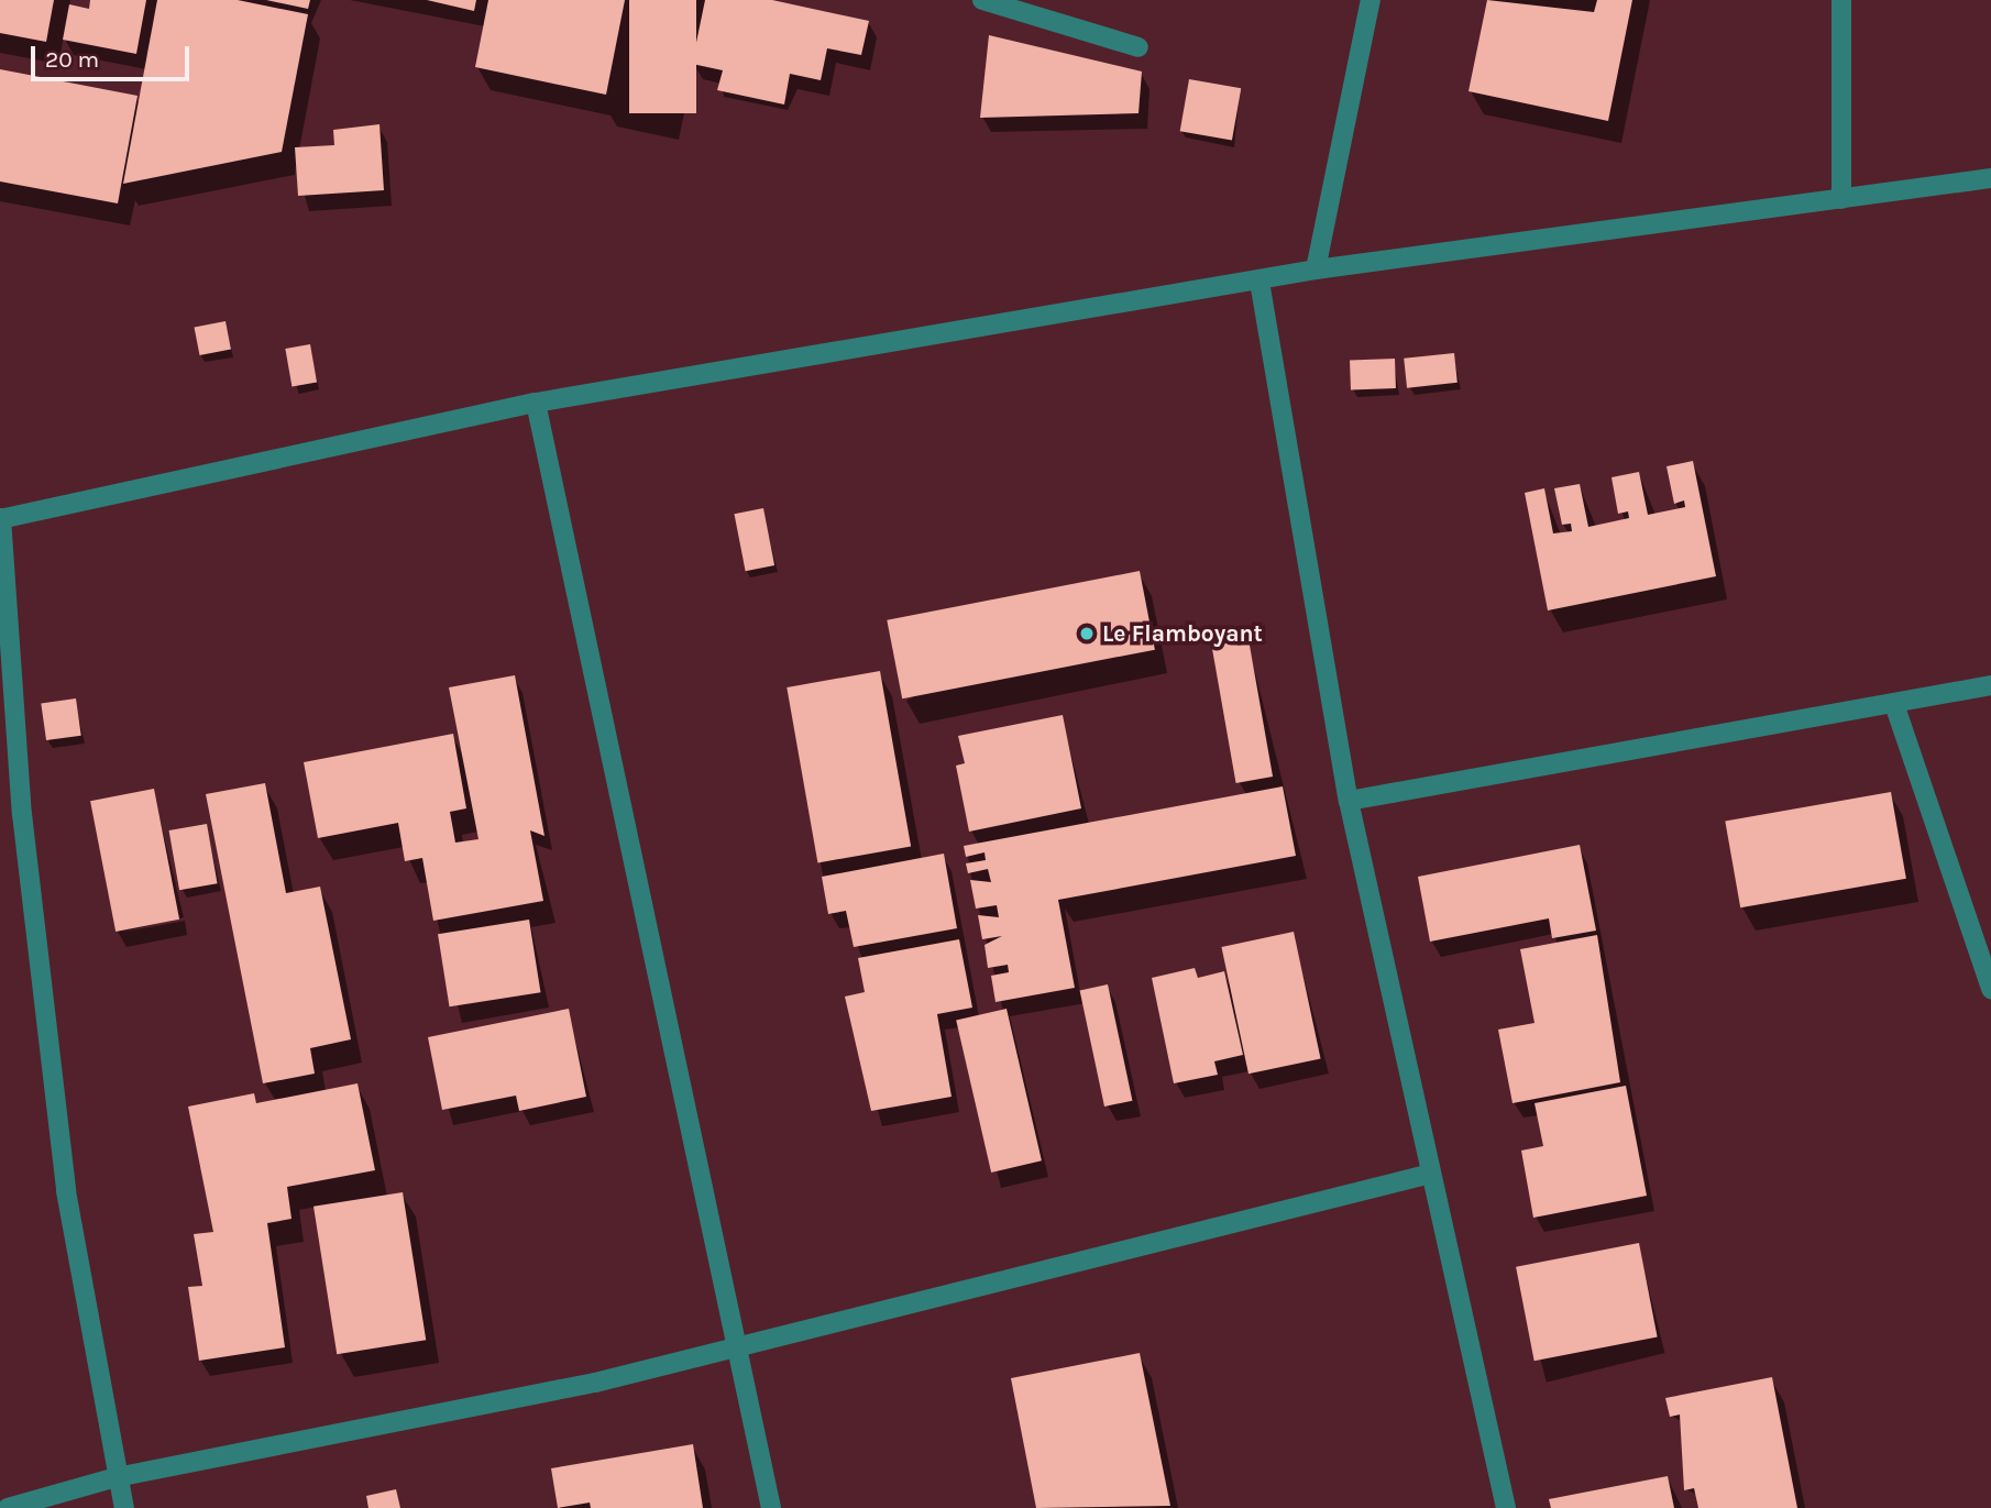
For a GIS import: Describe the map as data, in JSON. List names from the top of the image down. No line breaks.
{"places":["Le Flamboyant"],"scale_bar":"20 m"}
